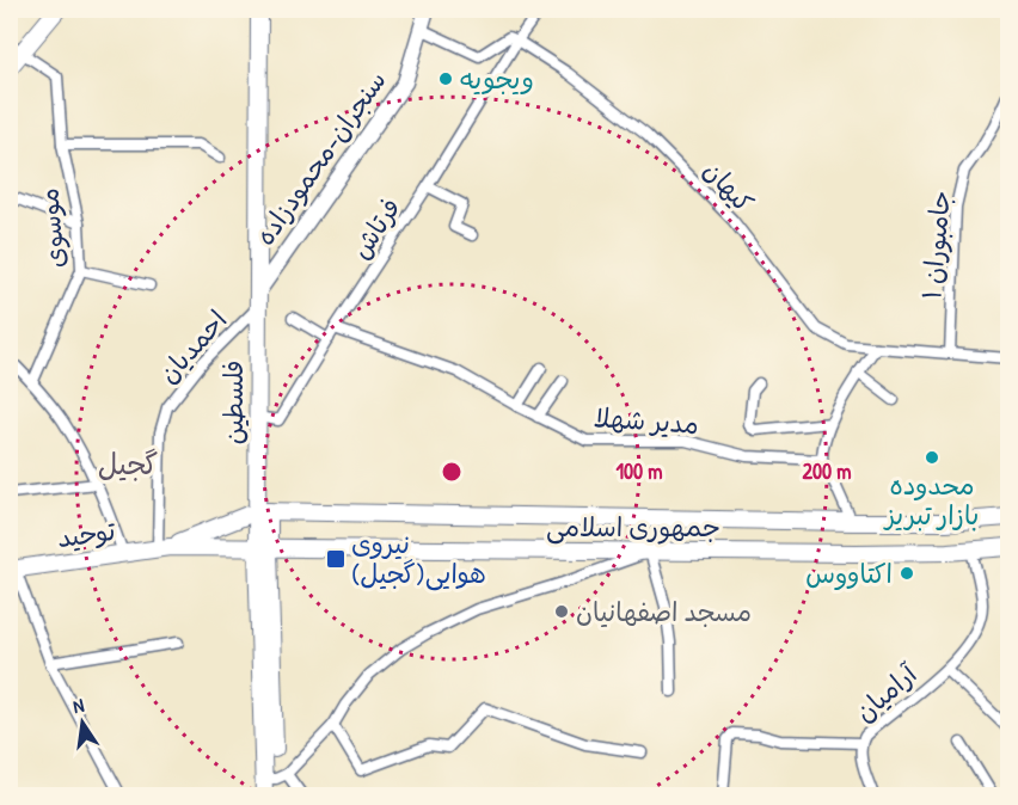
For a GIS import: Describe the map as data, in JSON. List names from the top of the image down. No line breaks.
{"streets":{"main road":["فلسطین","جمهوری اسلامی","توحید"],"street":["سنجران-محمودزاده","کیهان","موسوی","فرتاش","جامبوران ۱","احمدیان","مدیر شهلا","آرامیان"]},"crossings":[["سنجران-محمودزاده","احمدیان"],["سنجران-محمودزاده","فلسطین"],["کیهان","فرتاش"],["کیهان","جامبوران ۱"],["فرتاش","فلسطین"],["فرتاش","مدیر شهلا"],["احمدیان","فلسطین"],["احمدیان","جمهوری اسلامی"],["احمدیان","توحید"],["فلسطین","جمهوری اسلامی"],["جمهوری اسلامی","توحید"],["جمهوری اسلامی","آرامیان"]],"districts":["گجیل"],"places":{"other":["ویجویه","محدوده بازار تبریز","اکتاووس","مسجد اصفهانیان"],"transit":["نیروی هوایی(گجیل)"]},"north":"top","rings":["100 m","200 m"]}
